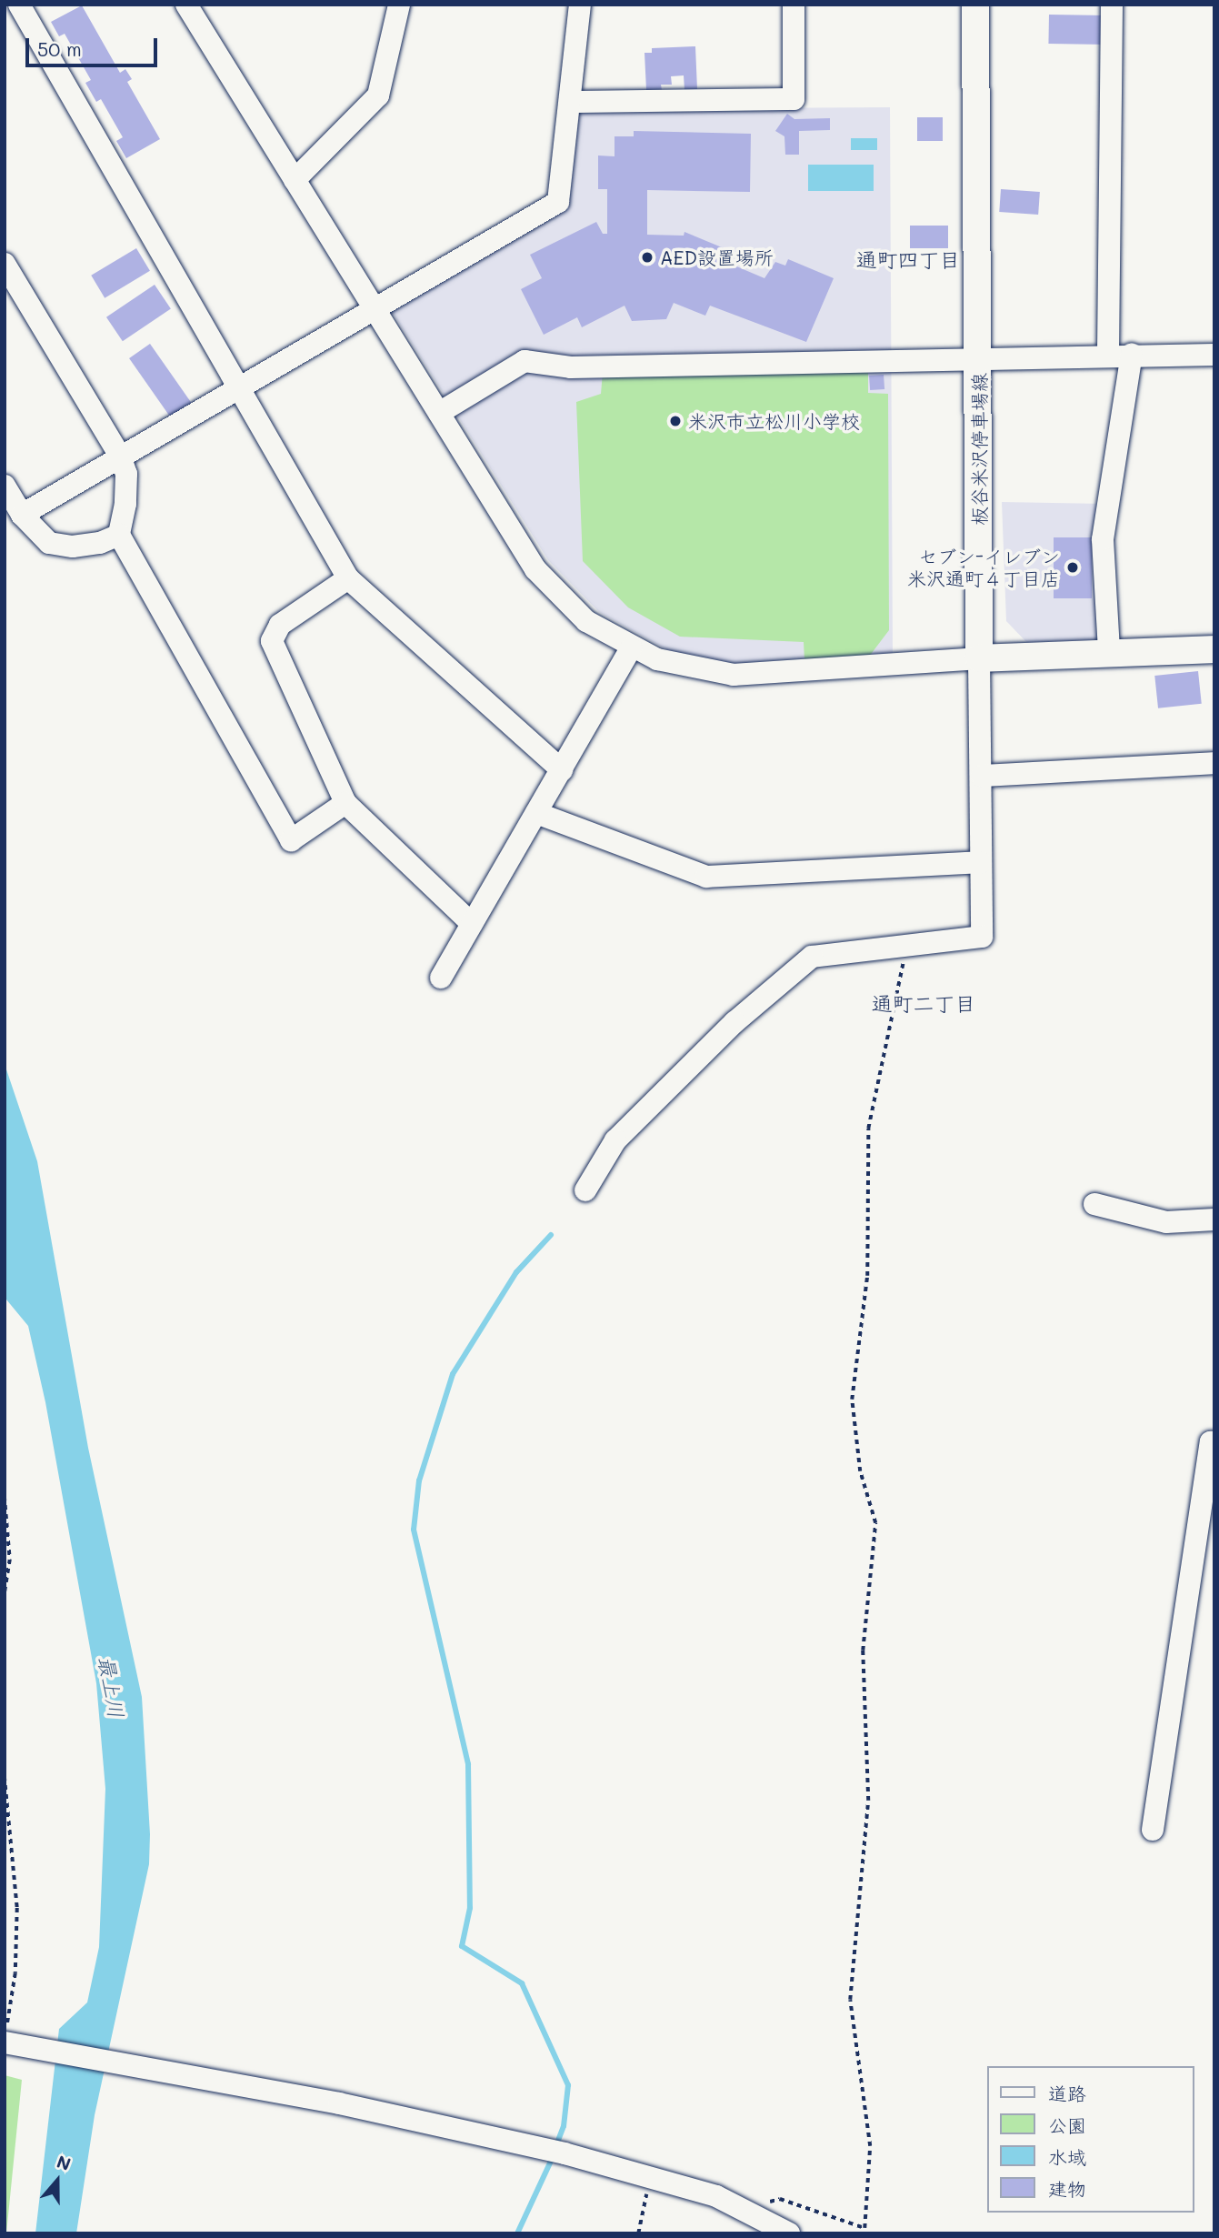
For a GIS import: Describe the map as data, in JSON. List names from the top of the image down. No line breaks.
{"streets":{"main road":["板谷米沢停車場線"]},"districts":["通町四丁目","通町二丁目"],"water":["最上川"],"places":["AED設置場所","米沢市立松川小学校","セブン-イレブン 米沢通町４丁目店"],"legend":["道路","公園","水域","建物"],"scale_bar":"50 m","north":"top"}
